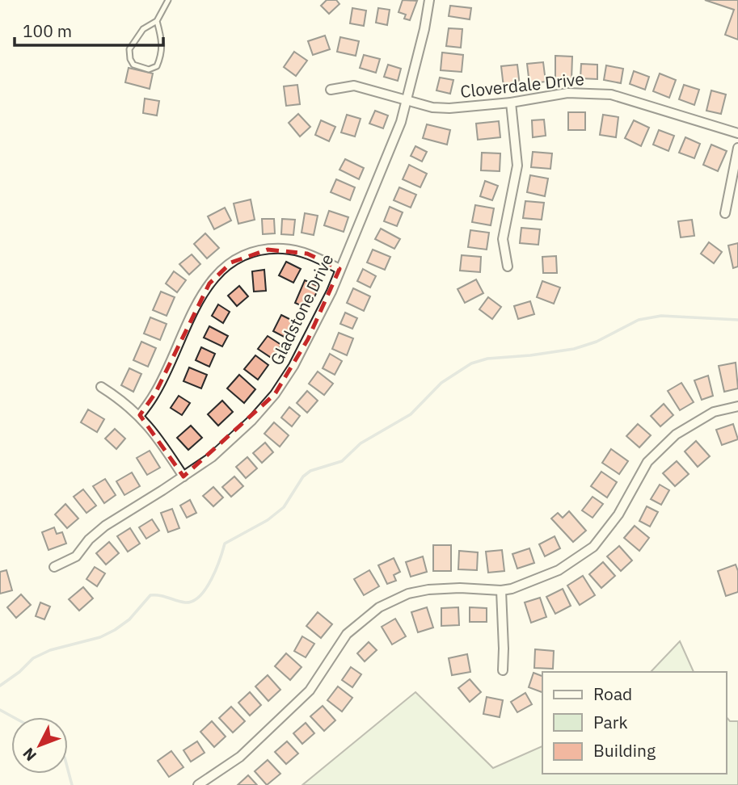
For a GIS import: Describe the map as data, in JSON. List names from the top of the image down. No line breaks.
{"streets":{"street":["Cloverdale Drive","Gladstone Drive"]},"crossings":[["Cloverdale Drive","Gladstone Drive"]],"legend":["Road","Park","Building"],"scale_bar":"100 m","north":"bottom left"}
